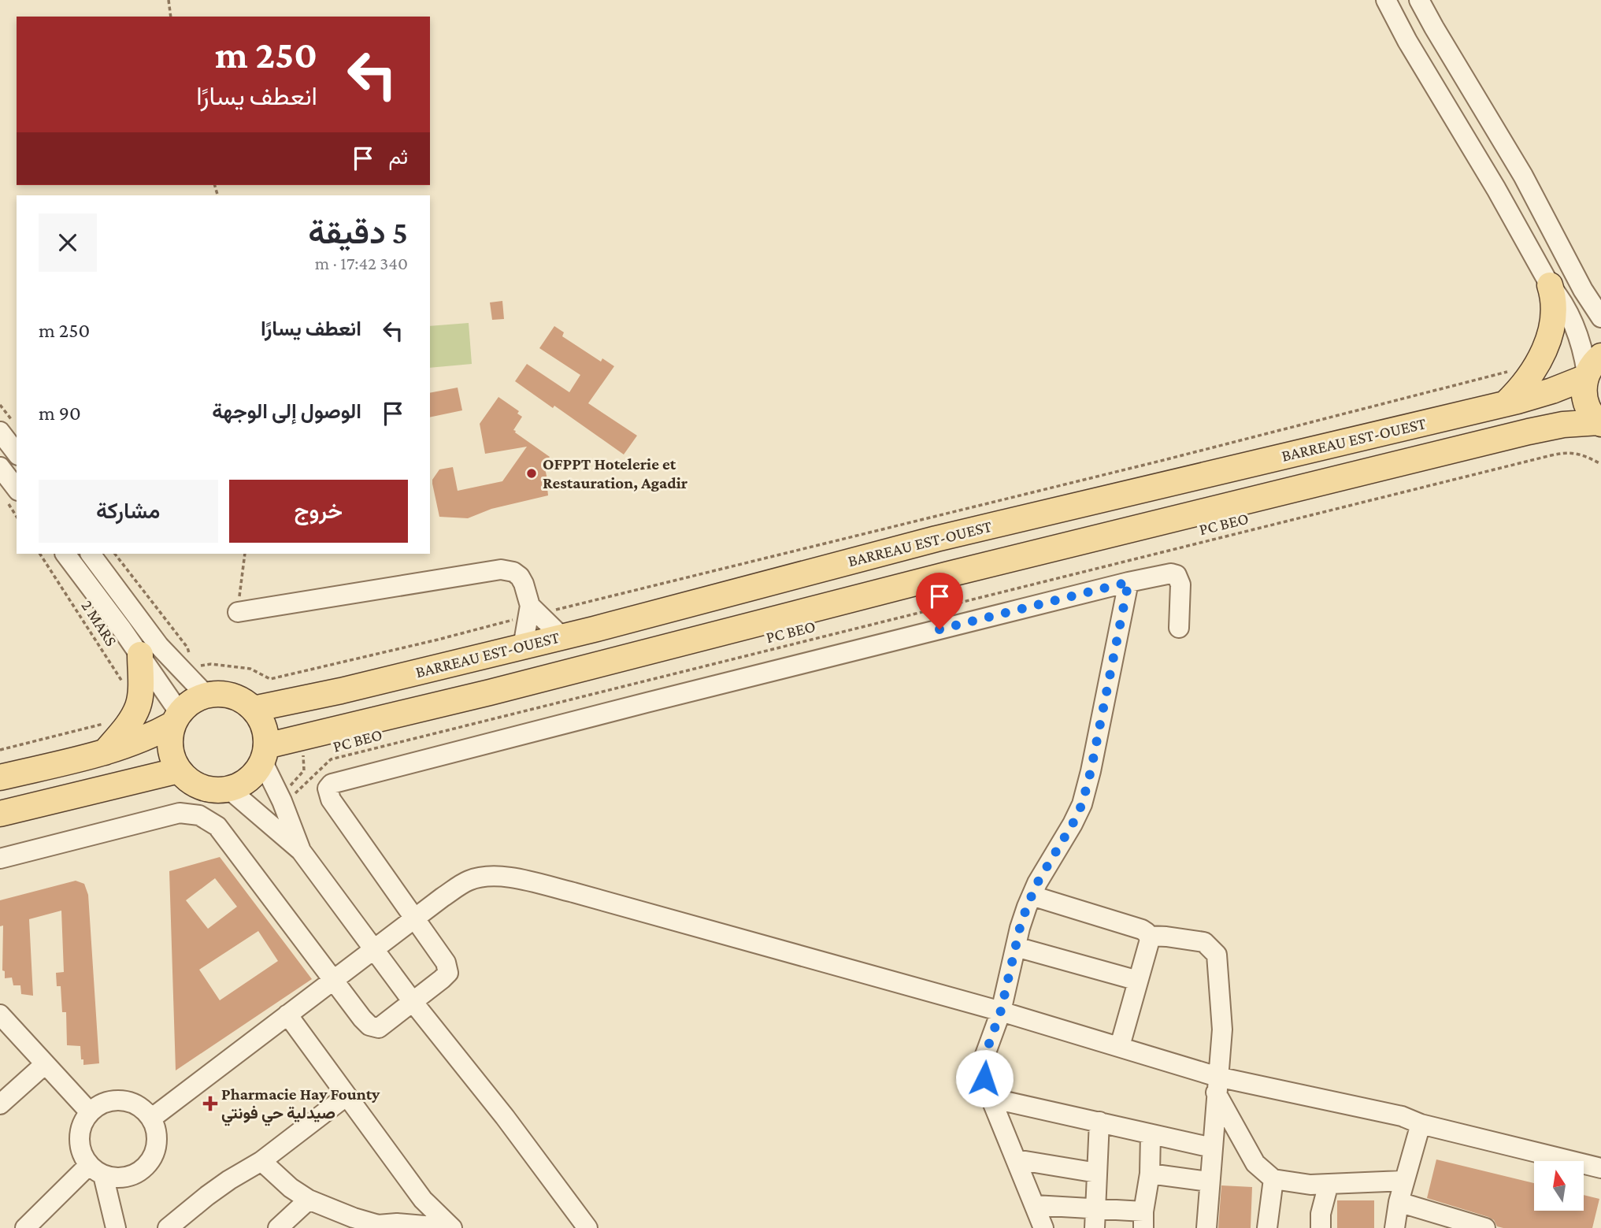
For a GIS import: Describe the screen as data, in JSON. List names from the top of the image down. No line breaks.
{"streets":{"main road":["BARREAU EST-OUEST"],"path":["PC BEO","2 MARS"]},"places":{"other":["OFPPT Hotelerie et Restauration, Agadir"],"health":["Pharmacie Hay Founty صيدلية حي فونتي"]},"north":"top","page":{"turn":["250 m","انعطف يسارًا"],"then":"ثم","heading":["5 دقيقة","340 m · 17:42"],"list":[{"name":"انعطف يسارًا","value":"250 m"},{"name":"الوصول إلى الوجهة","value":"90 m"}],"buttons":["خروج","مشاركة"]}}
